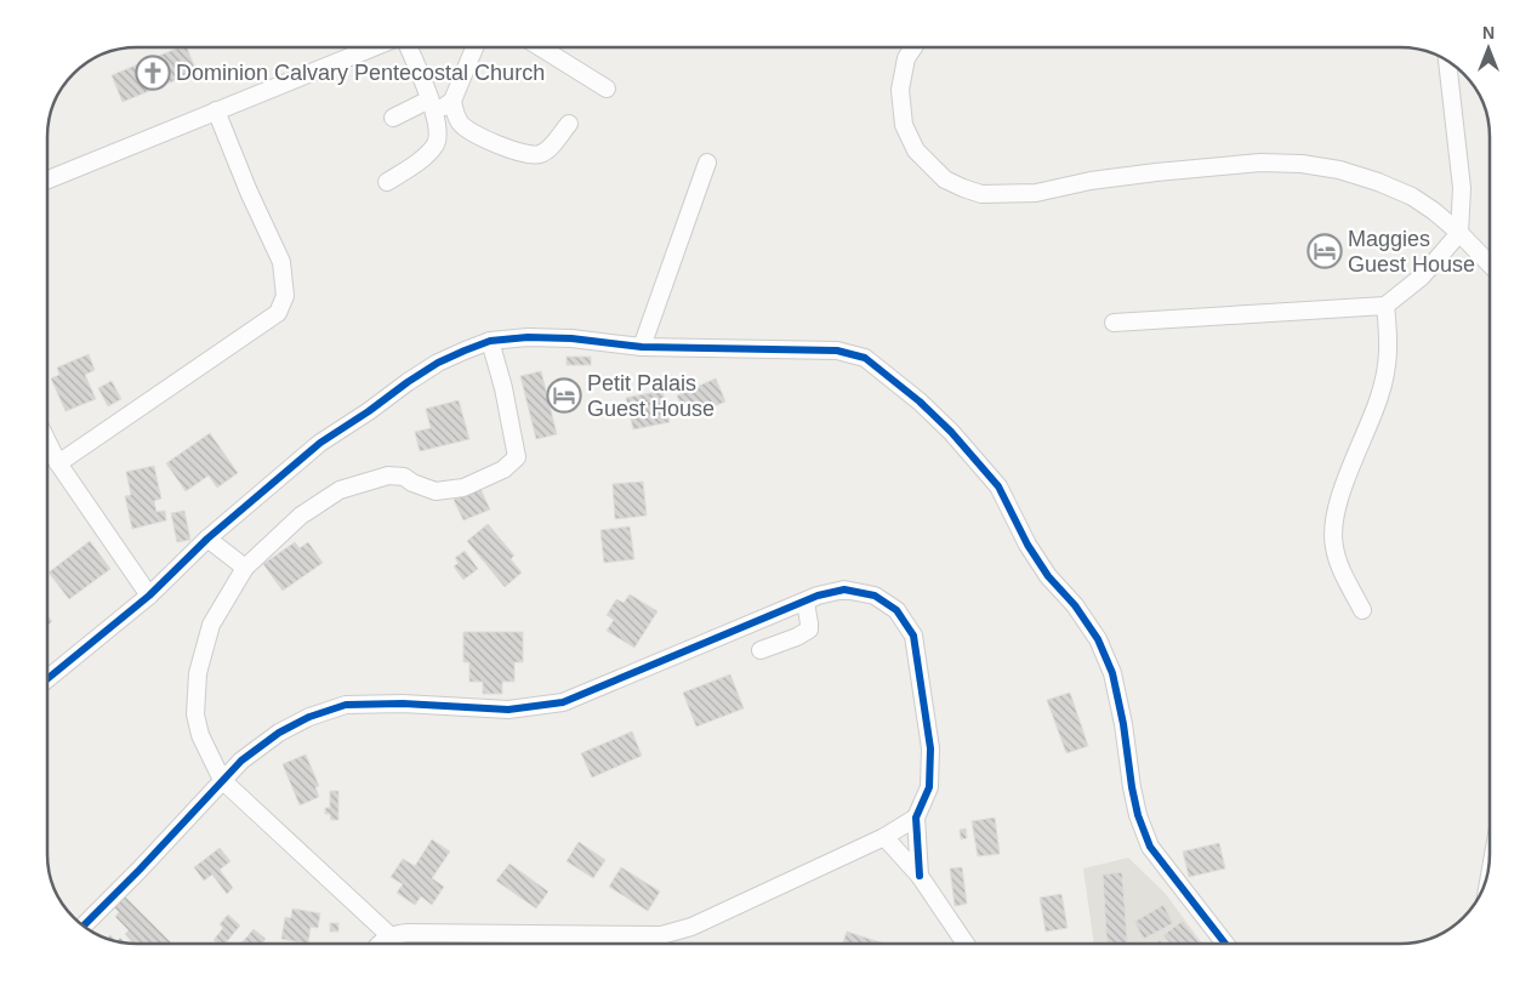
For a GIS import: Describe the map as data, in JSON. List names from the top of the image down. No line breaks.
{"places":{"church":["Dominion Calvary Pentecostal Church"],"hotel":["Maggies Guest House","Petit Palais Guest House"]},"north":"top"}
